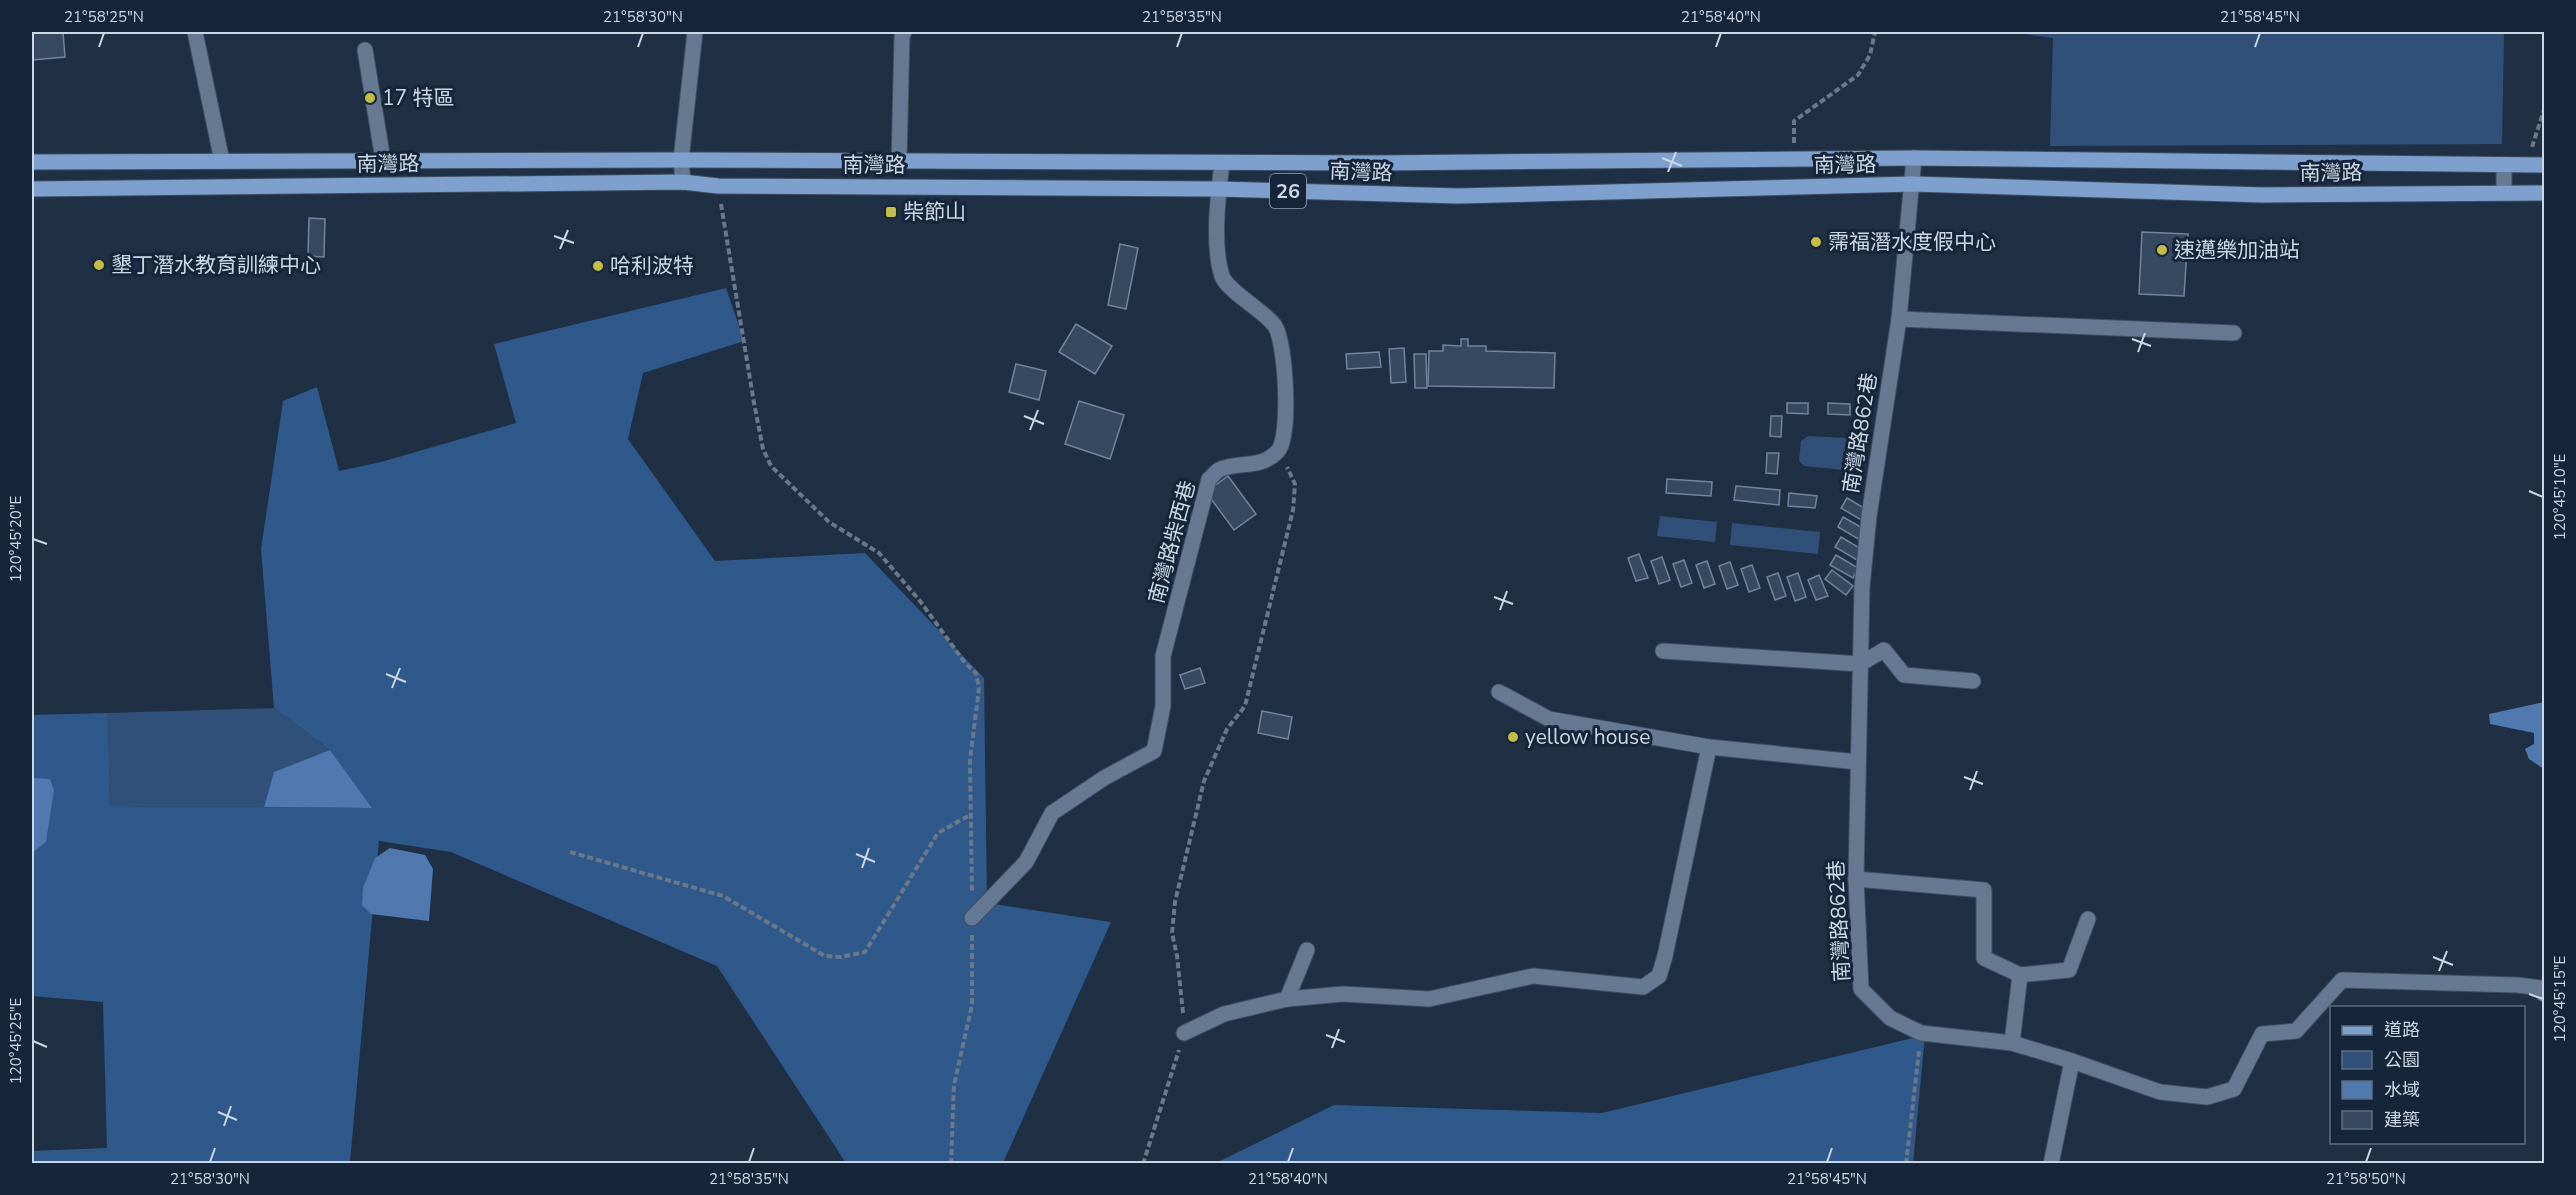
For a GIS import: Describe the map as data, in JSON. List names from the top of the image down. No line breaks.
{"streets":{"main road":["南灣路","26"],"street":["南灣路862巷","南灣路柴西巷"]},"crossings":[["南灣路","南灣路862巷"]],"places":{"other":["17 特區","霈福潛水度假中心","速邁樂加油站","墾丁潛水教育訓練中心","哈利波特","yellow house"],"transit":["柴節山"]},"legend":["道路","公園","水域","建築"],"coordinates":["21°58'25\"N","21°58'30\"N","21°58'35\"N","21°58'40\"N","21°58'45\"N","120°45'10\"E","120°45'20\"E","120°45'15\"E","120°45'25\"E","21°58'50\"N"]}
